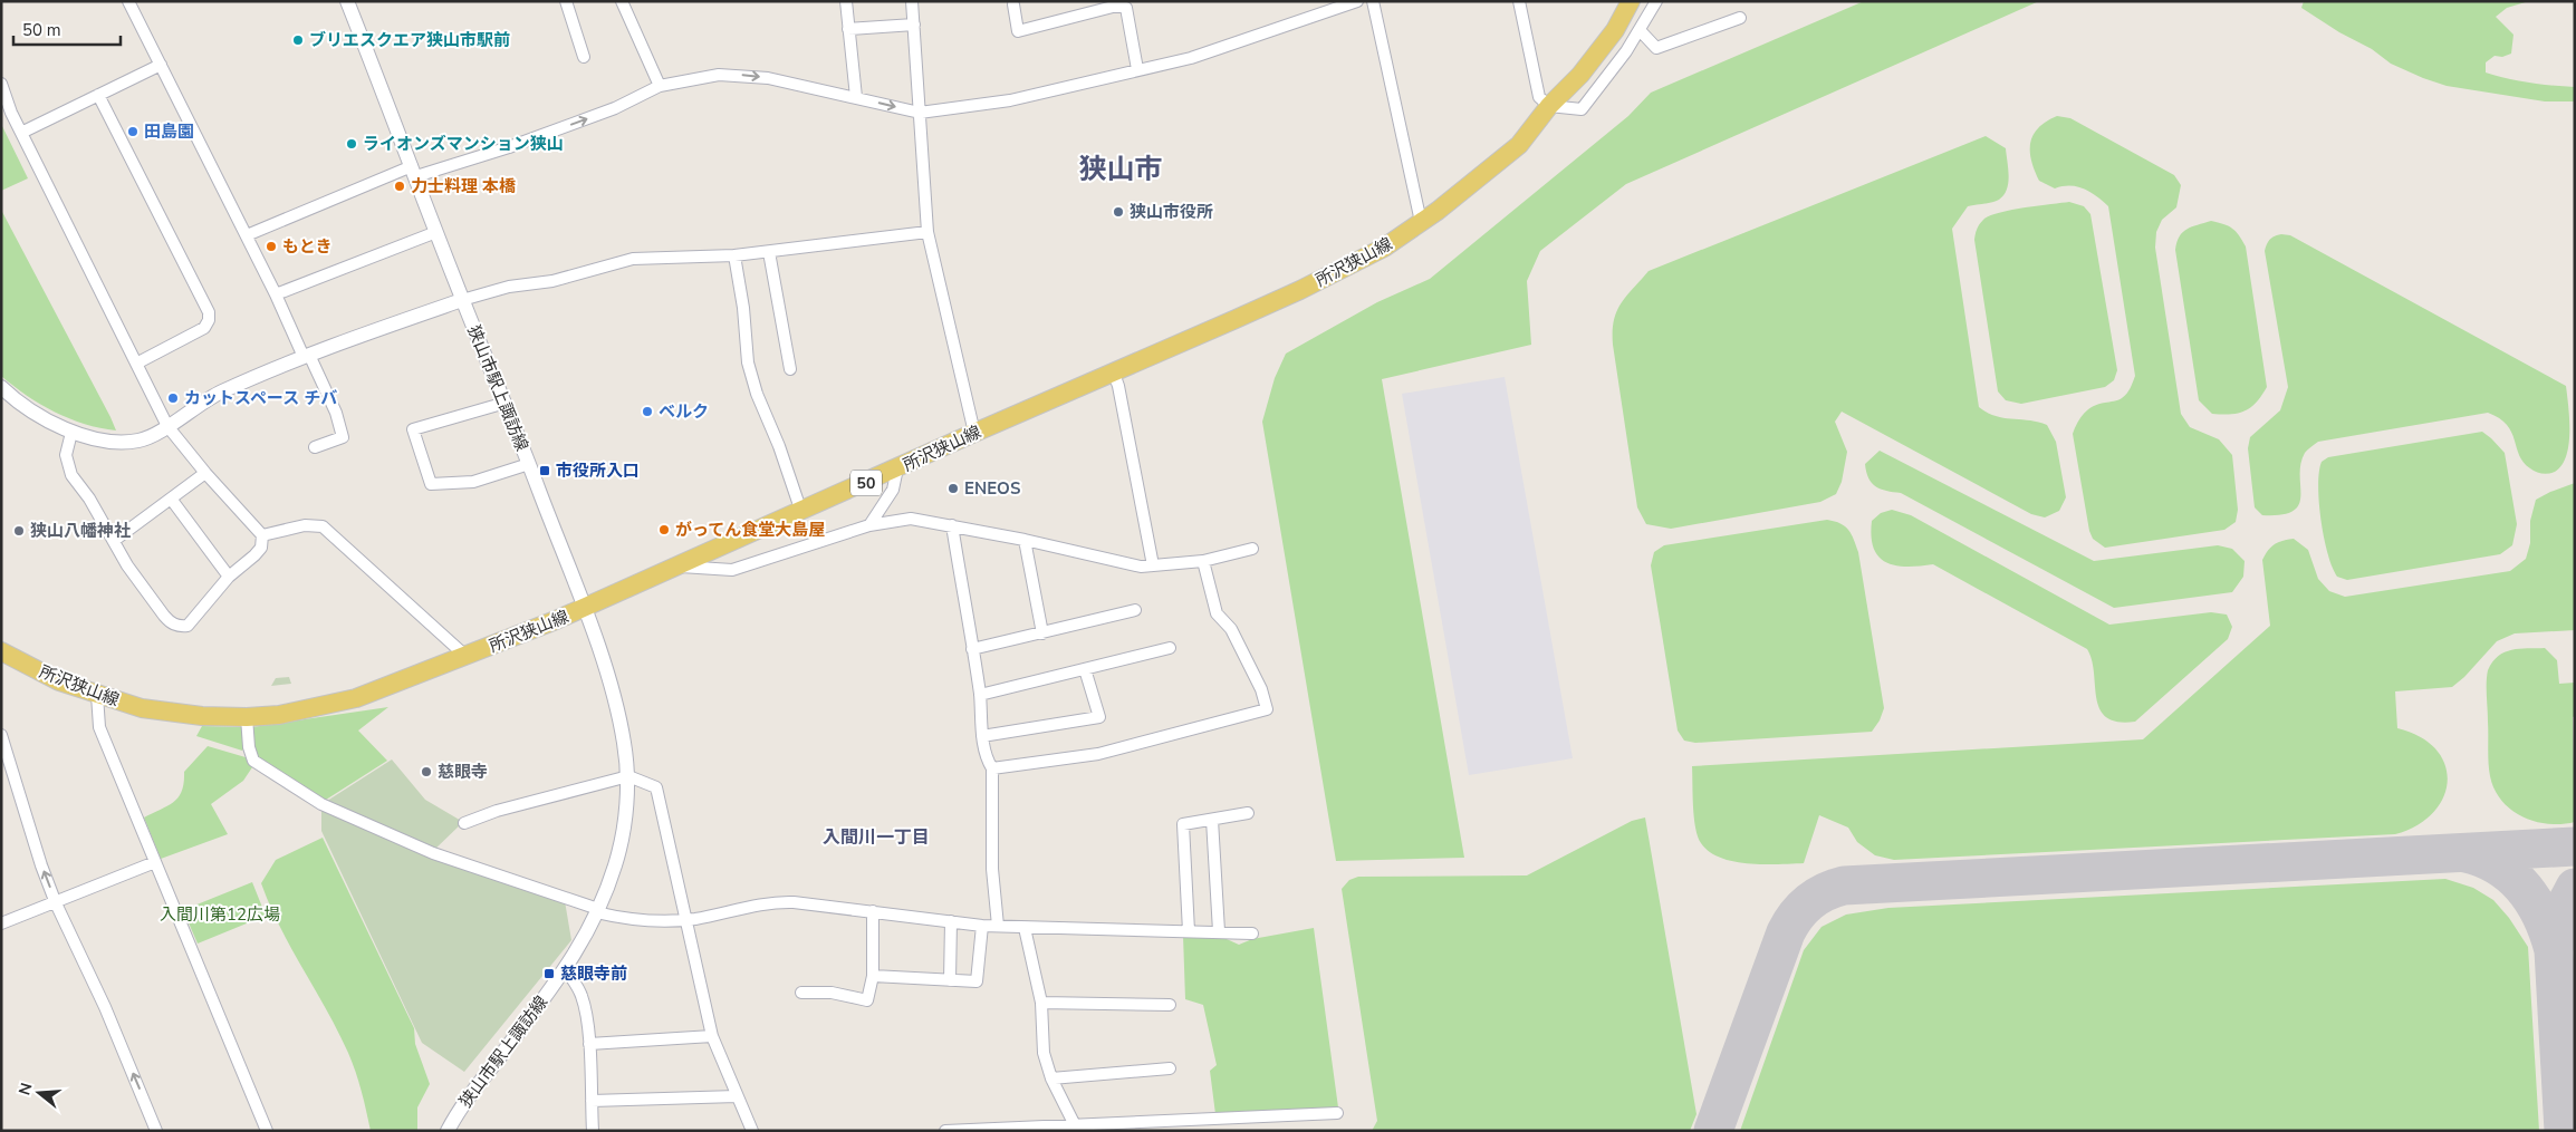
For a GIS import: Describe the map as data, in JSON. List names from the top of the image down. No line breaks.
{"streets":{"main road":["所沢狭山線","50"],"street":["狭山市駅上諏訪線"]},"crossings":[["所沢狭山線","狭山市駅上諏訪線"]],"districts":["狭山市","入間川一丁目"],"parks":["入間川第12広場"],"places":{"other":["ブリエスクエア狭山市駅前","田島園","ライオンズマンション狭山","力士料理 本橋","狭山市役所","もとき","カットスペース チバ","ベルク","ENEOS","がってん食堂大島屋","狭山八幡神社","慈眼寺"],"transit":["市役所入口","慈眼寺前"]},"scale_bar":"50 m","north":"left"}
